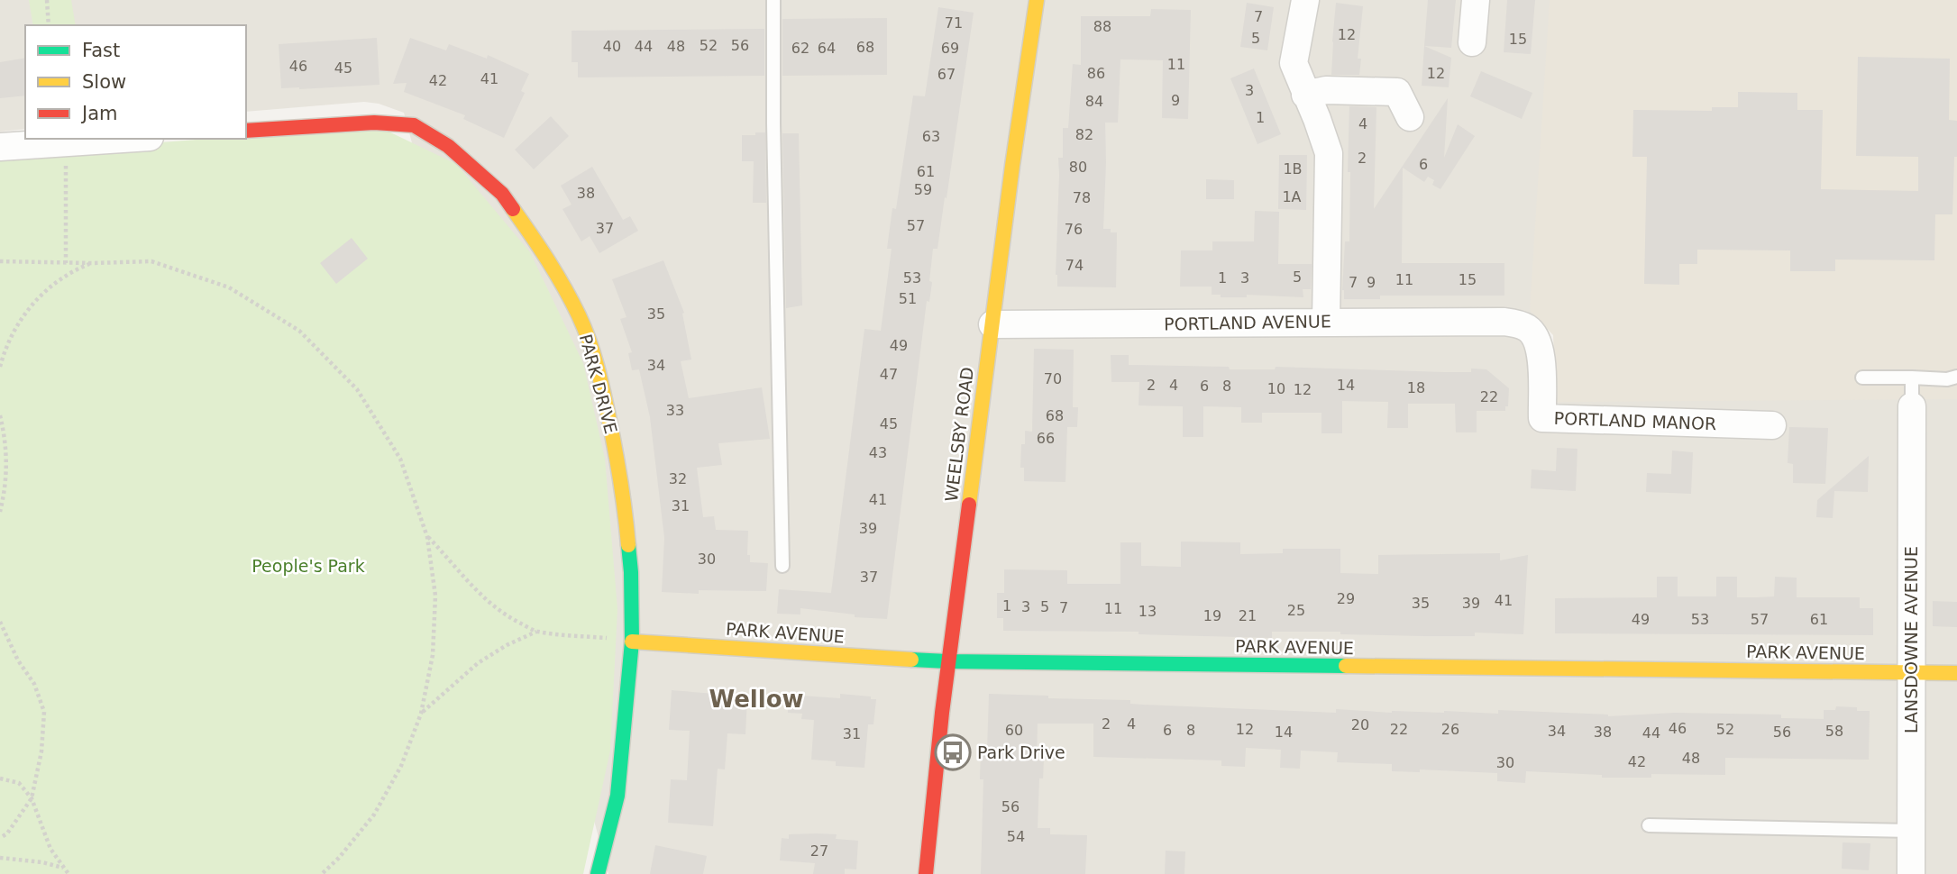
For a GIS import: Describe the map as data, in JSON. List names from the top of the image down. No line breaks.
{"streets":{"main road":["PARK DRIVE","WEELSBY ROAD","PARK AVENUE"],"street":["PORTLAND AVENUE","PORTLAND MANOR","LANSDOWNE AVENUE"]},"crossings":[["PORTLAND AVENUE","PORTLAND MANOR"],["PORTLAND AVENUE","WEELSBY ROAD"],["PARK DRIVE","PARK AVENUE"],["WEELSBY ROAD","PARK AVENUE"],["PARK AVENUE","LANSDOWNE AVENUE"]],"districts":["Wellow"],"parks":["People's Park"],"places":{"bus stop":["Park Drive"]},"house_numbers":["7","71","88","12","5","15","52","56","40","44","48","68","62","64","69","11","46","45","86","12","67","41","42","3","9","84","1","4","82","63","2","6","80","1B","61","59","38","1A","78","57","37","76","74","5","53","1","3","11","15","7","9","51","35","49","34","47","70","2","4","14","6","8","18","10","12","22","33","68","45","66","43","32","41","31","39","30","37","29","41","35","39","1","3","5","7","11","25","13","19","21","49","53","57","61","2","4","20","46","12","22","26","52","60","6","8","34","58","14","38","56","44","31","48","42","30","56","54","27"],"legend":["Fast","Slow","Jam"]}
